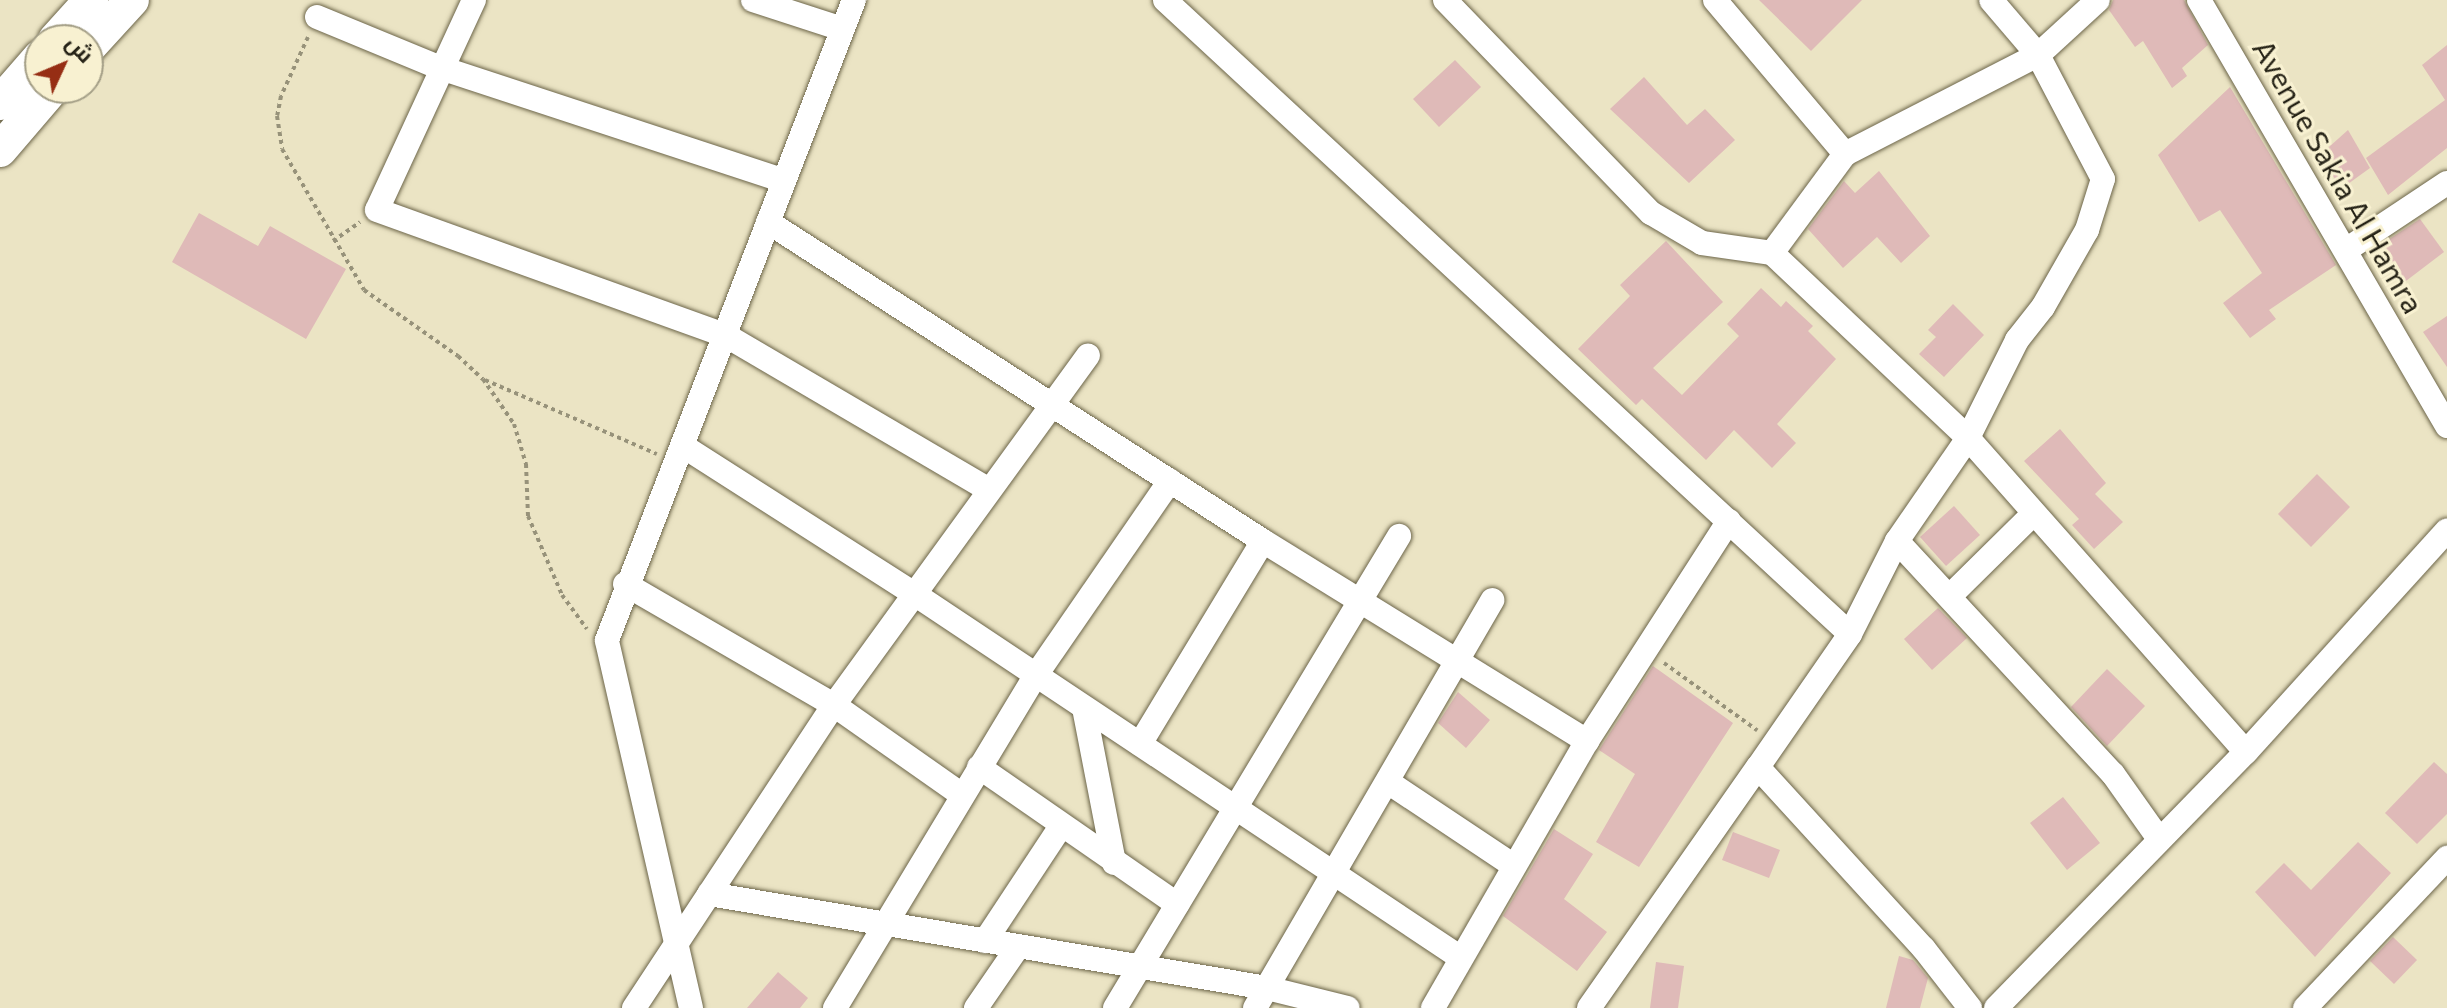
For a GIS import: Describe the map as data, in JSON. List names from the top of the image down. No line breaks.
{"streets":{"street":["Avenue Sakia Al Hamra"]},"north":"top right"}
